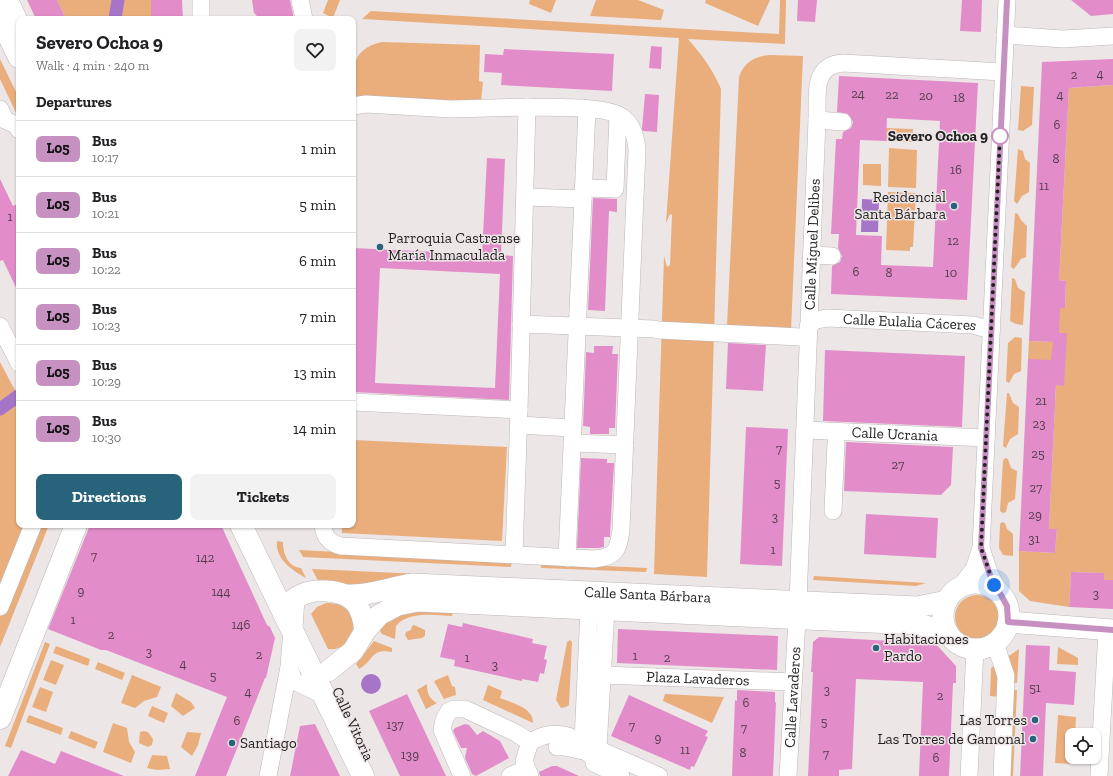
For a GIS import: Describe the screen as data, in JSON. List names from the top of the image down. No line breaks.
{"streets":{"highway":["Calle Vitoria"],"main road":["Calle Santa Bárbara"],"street":["Calle Miguel Delibes","Calle Eulalia Cáceres","Calle Ucrania","Plaza Lavaderos","Calle Lavaderos"]},"crossings":[["Calle Miguel Delibes","Calle Eulalia Cáceres"],["Calle Miguel Delibes","Calle Ucrania"],["Calle Miguel Delibes","Calle Santa Bárbara"],["Calle Miguel Delibes","Calle Lavaderos"],["Calle Santa Bárbara","Calle Lavaderos"],["Calle Santa Bárbara","Calle Vitoria"],["Plaza Lavaderos","Calle Lavaderos"]],"places":["Severo Ochoa 9","Residencial Santa Bárbara","Parroquia Castrense María Inmaculada","Habitaciones Pardo","Las Torres","Las Torres de Gamonal","Santiago"],"lines":["bus line L05"],"house_numbers":["4","2","24","22","4","20","18","6","8","16","11","1","12","6","8","10","21","23","7","25","27","5","27","29","3","31","1","7","142","9","144","3","1","146","2","3","2","1","1","2","4","3","5","51","3","4","2","6","6","5","137","7","7","9","11","8","7","139","6"],"page":{"heading":[["Severo Ochoa 9","Walk · 4 min · 240 m"],"Departures"],"list":[{"mark":"L05","name":"Bus","note":"10:17","value":"1 min"},{"mark":"L05","name":"Bus","note":"10:21","value":"5 min"},{"mark":"L05","name":"Bus","note":"10:22","value":"6 min"},{"mark":"L05","name":"Bus","note":"10:23","value":"7 min"},{"mark":"L05","name":"Bus","note":"10:29","value":"13 min"},{"mark":"L05","name":"Bus","note":"10:30","value":"14 min"}],"buttons":["Directions","Tickets"]}}
